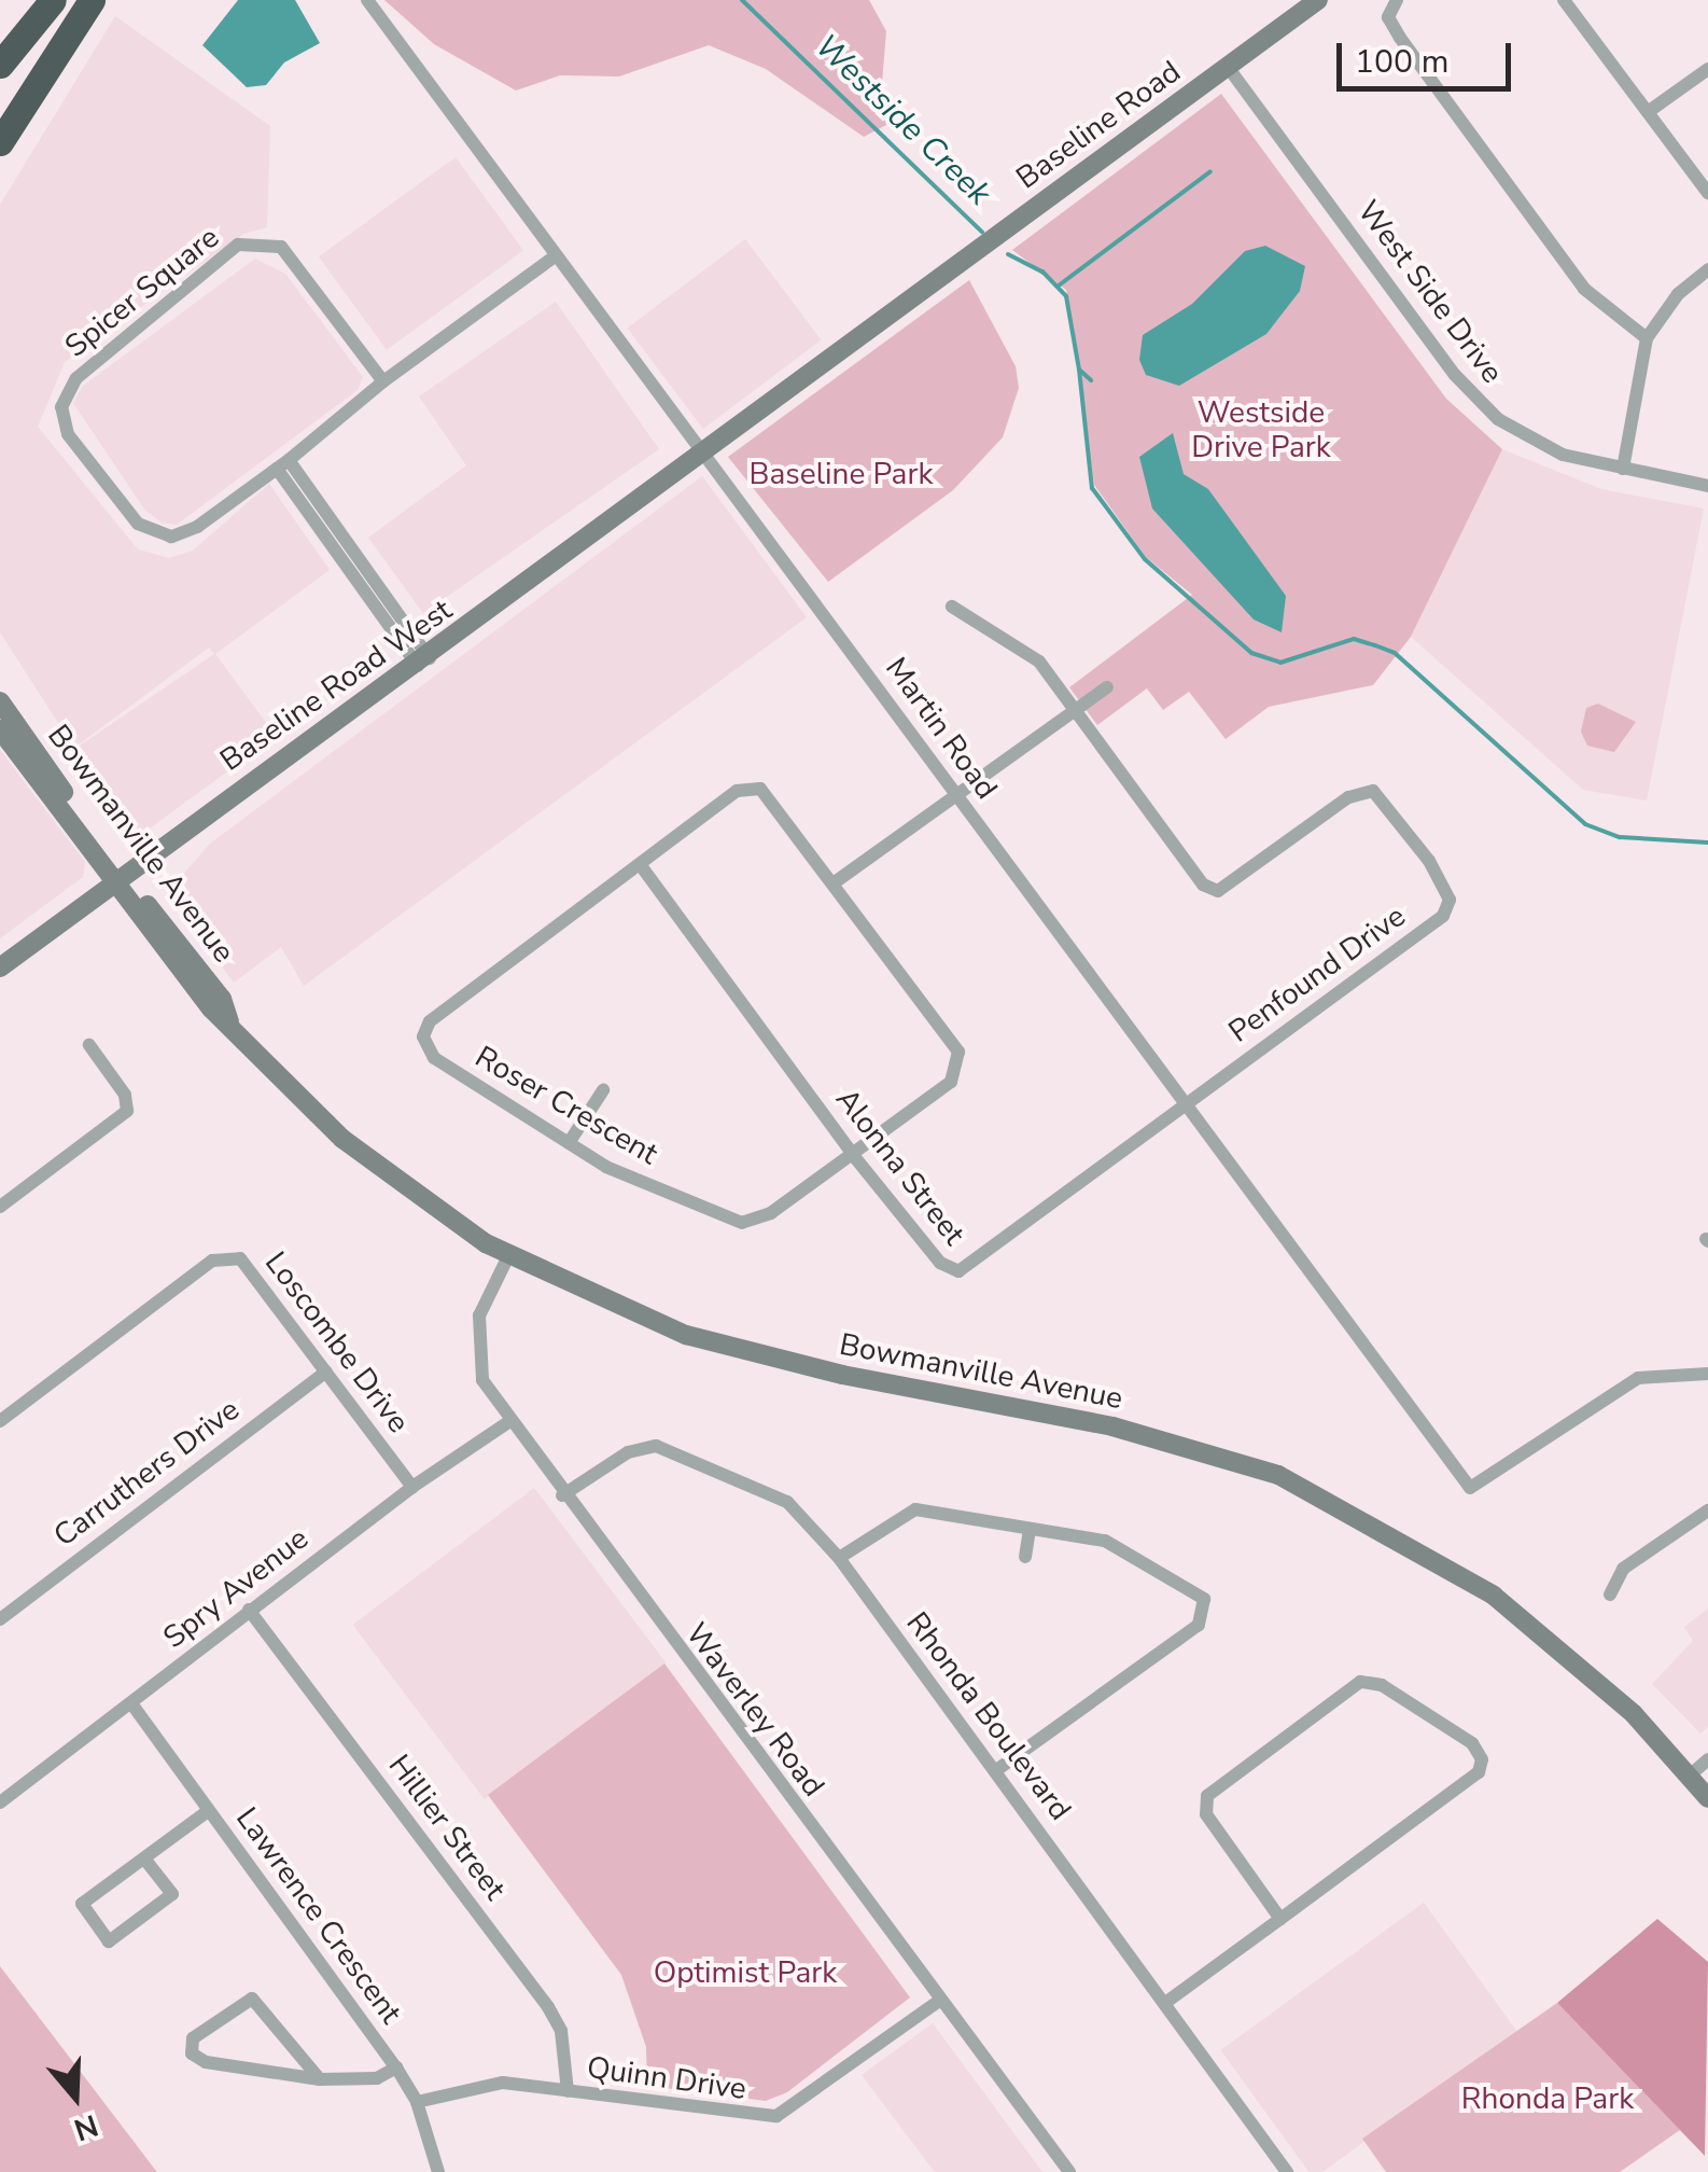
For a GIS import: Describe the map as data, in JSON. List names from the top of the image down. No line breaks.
{"streets":{"main road":["Baseline Road","Baseline Road West","Bowmanville Avenue"],"street":["Spicer Square","West Side Drive","Martin Road","Penfound Drive","Roser Crescent","Alonna Street","Loscombe Drive","Carruthers Drive","Spry Avenue","Waverley Road","Rhonda Boulevard","Hillier Street","Lawrence Crescent","Quinn Drive"]},"crossings":[["Baseline Road","West Side Drive"],["Baseline Road","Baseline Road West"],["Baseline Road","Martin Road"],["Spicer Square","Martin Road"],["Baseline Road West","Martin Road"],["Baseline Road West","Bowmanville Avenue"],["Martin Road","Penfound Drive"],["Martin Road","Alonna Street"],["Bowmanville Avenue","Waverley Road"],["Penfound Drive","Alonna Street"],["Roser Crescent","Alonna Street"],["Loscombe Drive","Carruthers Drive"],["Loscombe Drive","Spry Avenue"],["Spry Avenue","Waverley Road"],["Spry Avenue","Hillier Street"],["Spry Avenue","Lawrence Crescent"],["Waverley Road","Rhonda Boulevard"],["Waverley Road","Quinn Drive"],["Hillier Street","Quinn Drive"],["Lawrence Crescent","Quinn Drive"]],"water":["Westside Creek"],"parks":["Westside Drive Park","Baseline Park","Optimist Park","Rhonda Park"],"scale_bar":"100 m","north":"bottom"}
